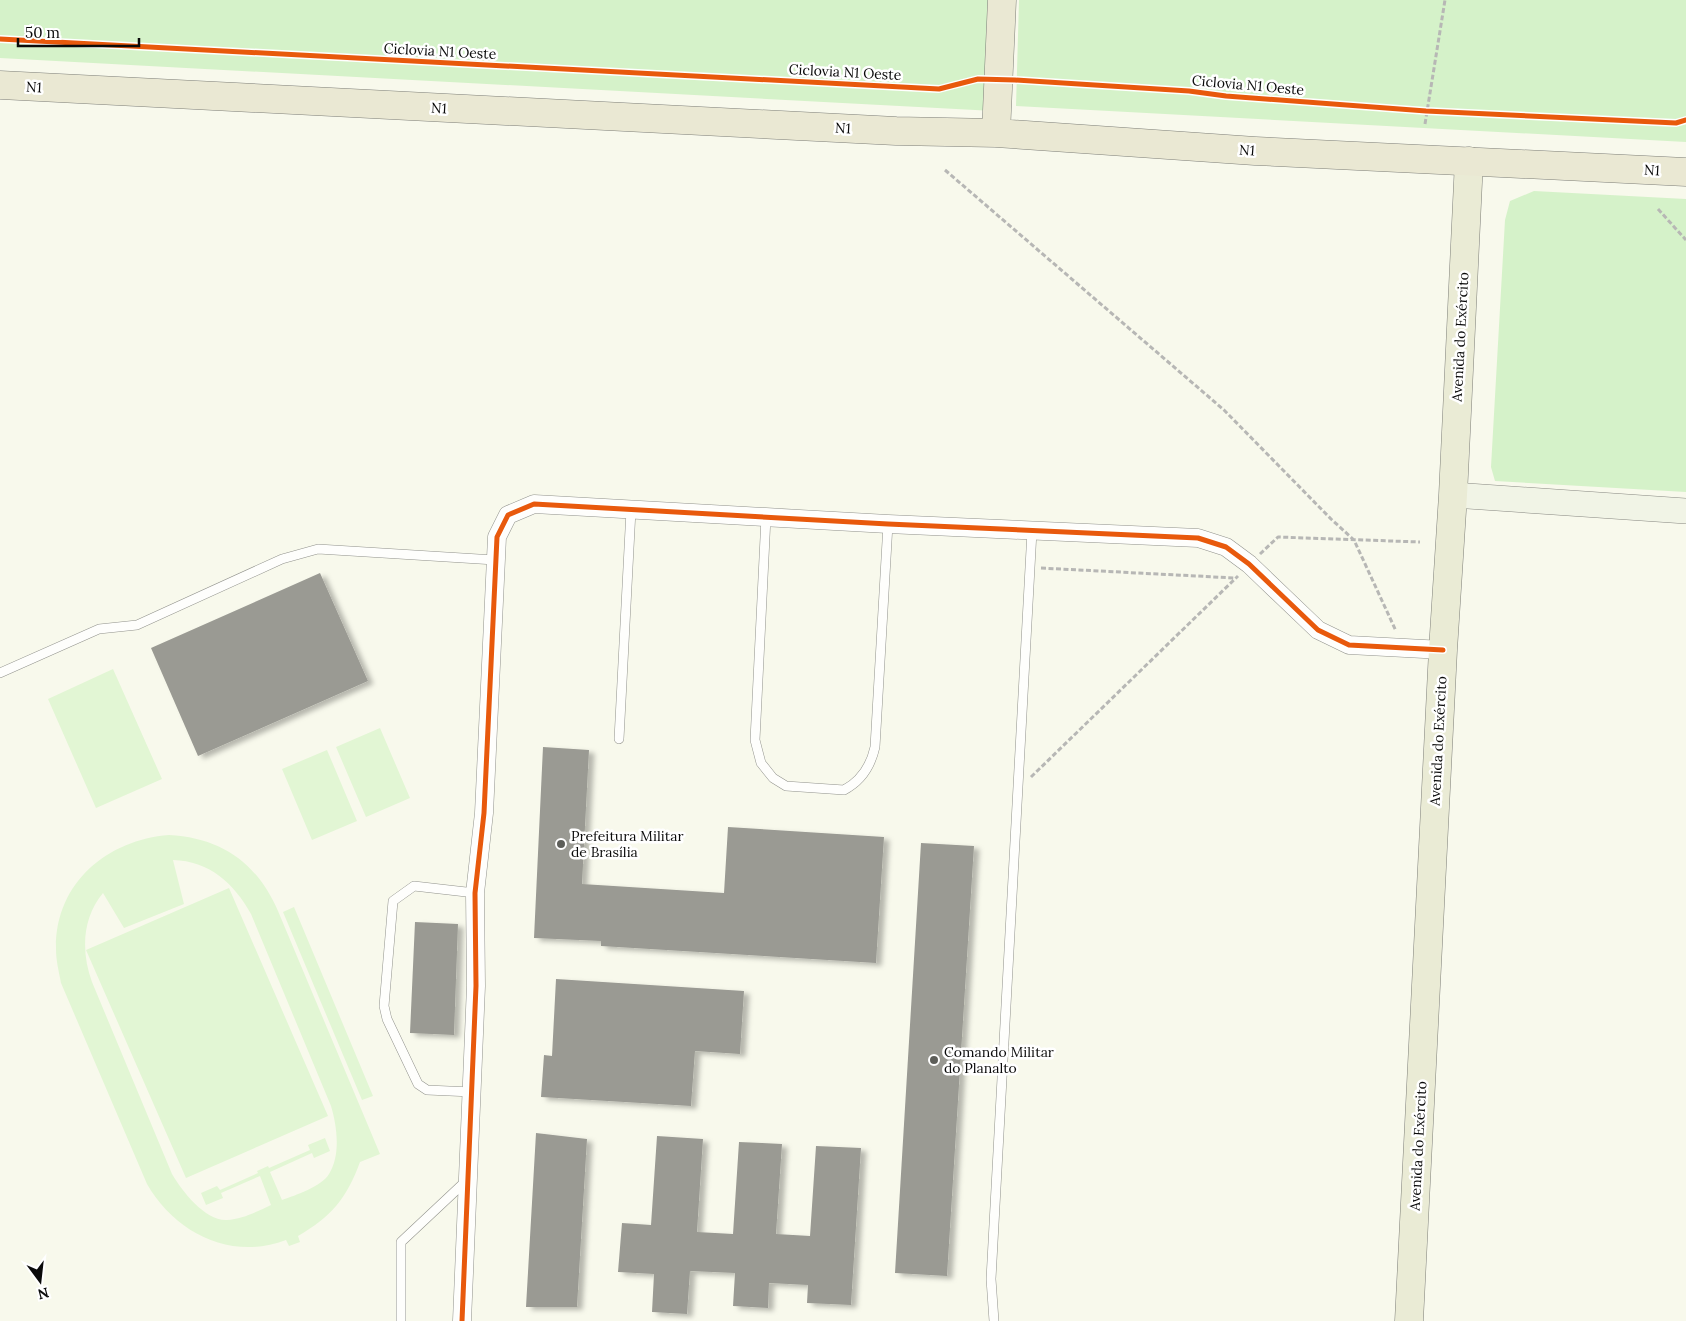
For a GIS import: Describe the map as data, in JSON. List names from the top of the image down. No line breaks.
{"streets":{"highway":["N1"],"main road":["Avenida do Exército"],"cycle path":["Ciclovia N1 Oeste"]},"crossings":[["N1","Avenida do Exército"]],"places":["Prefeitura Militar de Brasília","Comando Militar do Planalto"],"scale_bar":"50 m","north":"bottom"}
